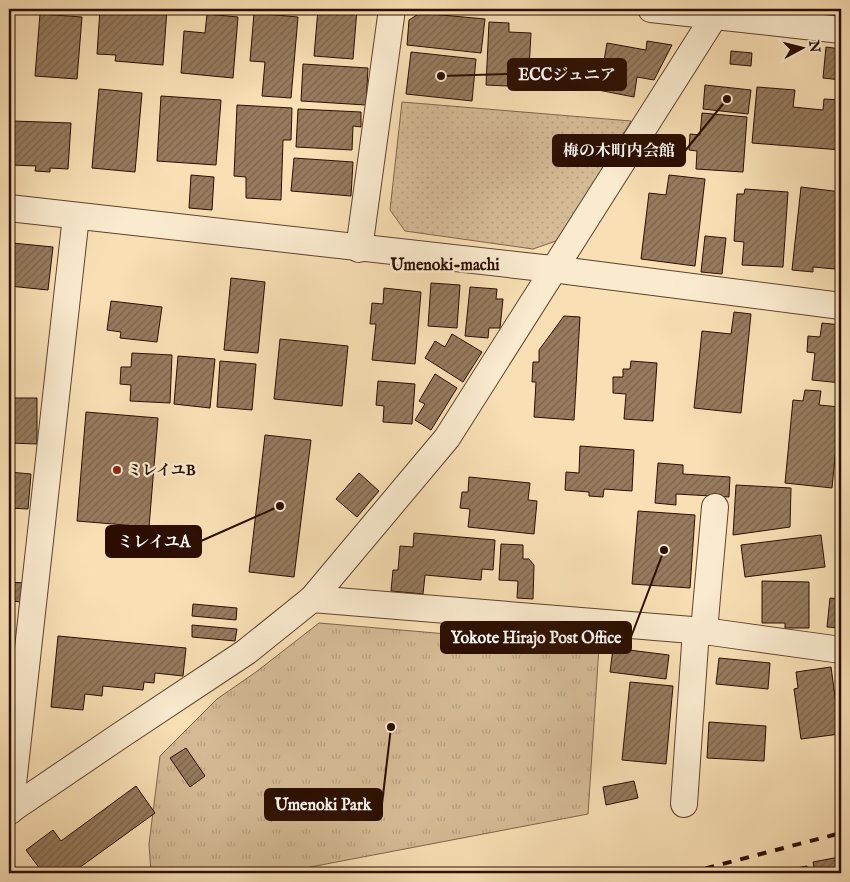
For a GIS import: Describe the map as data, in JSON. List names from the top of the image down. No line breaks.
{"districts":["Umenoki-machi"],"places":["ECCジュニア","梅の木町内会館","ミレイユB","ミレイユA","Yokote Hirajo Post Office","Umenoki Park"],"north":"right"}
